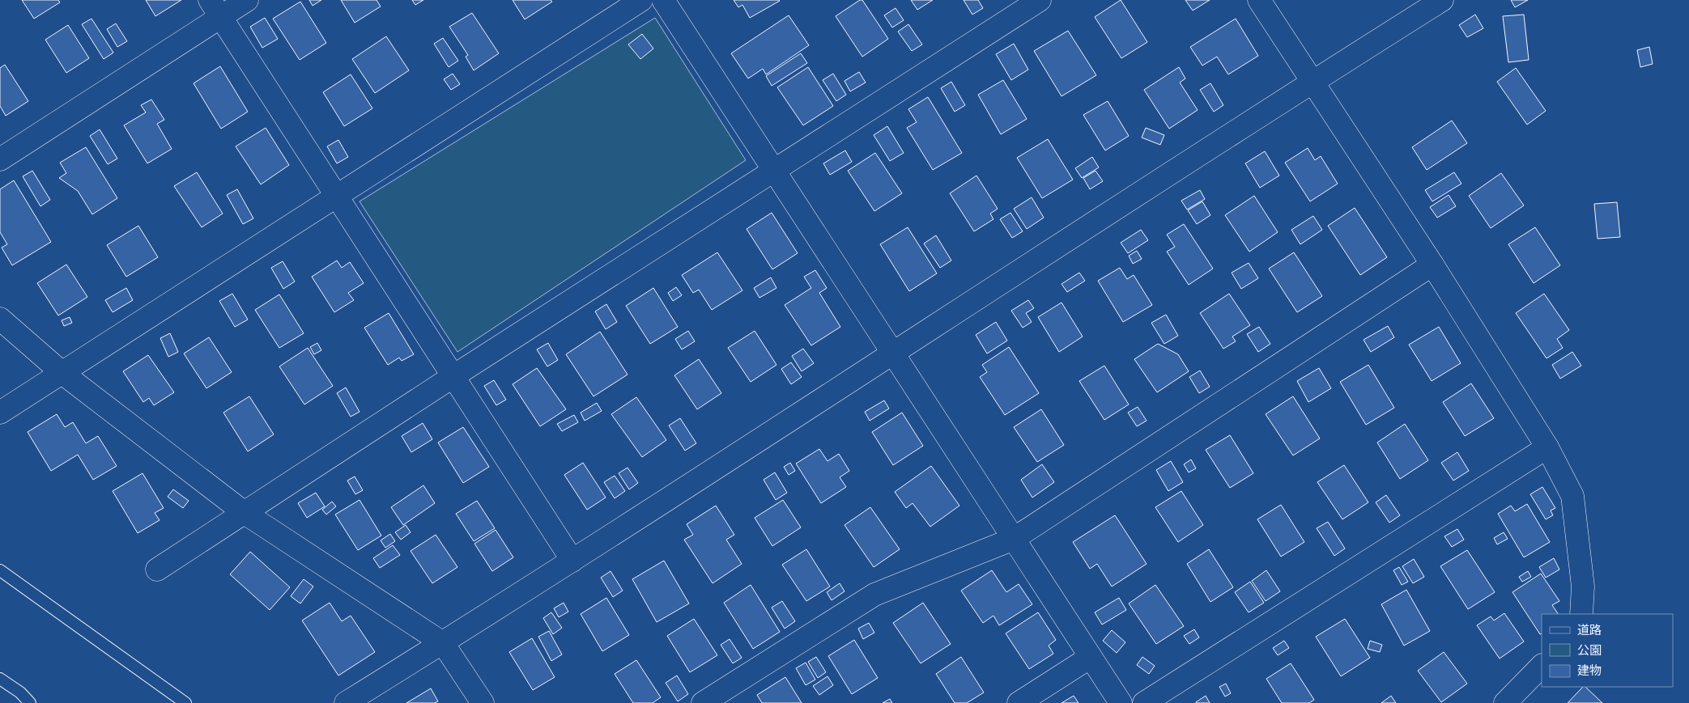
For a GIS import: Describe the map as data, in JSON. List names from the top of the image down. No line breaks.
{"legend":["道路","公園","建物"]}
